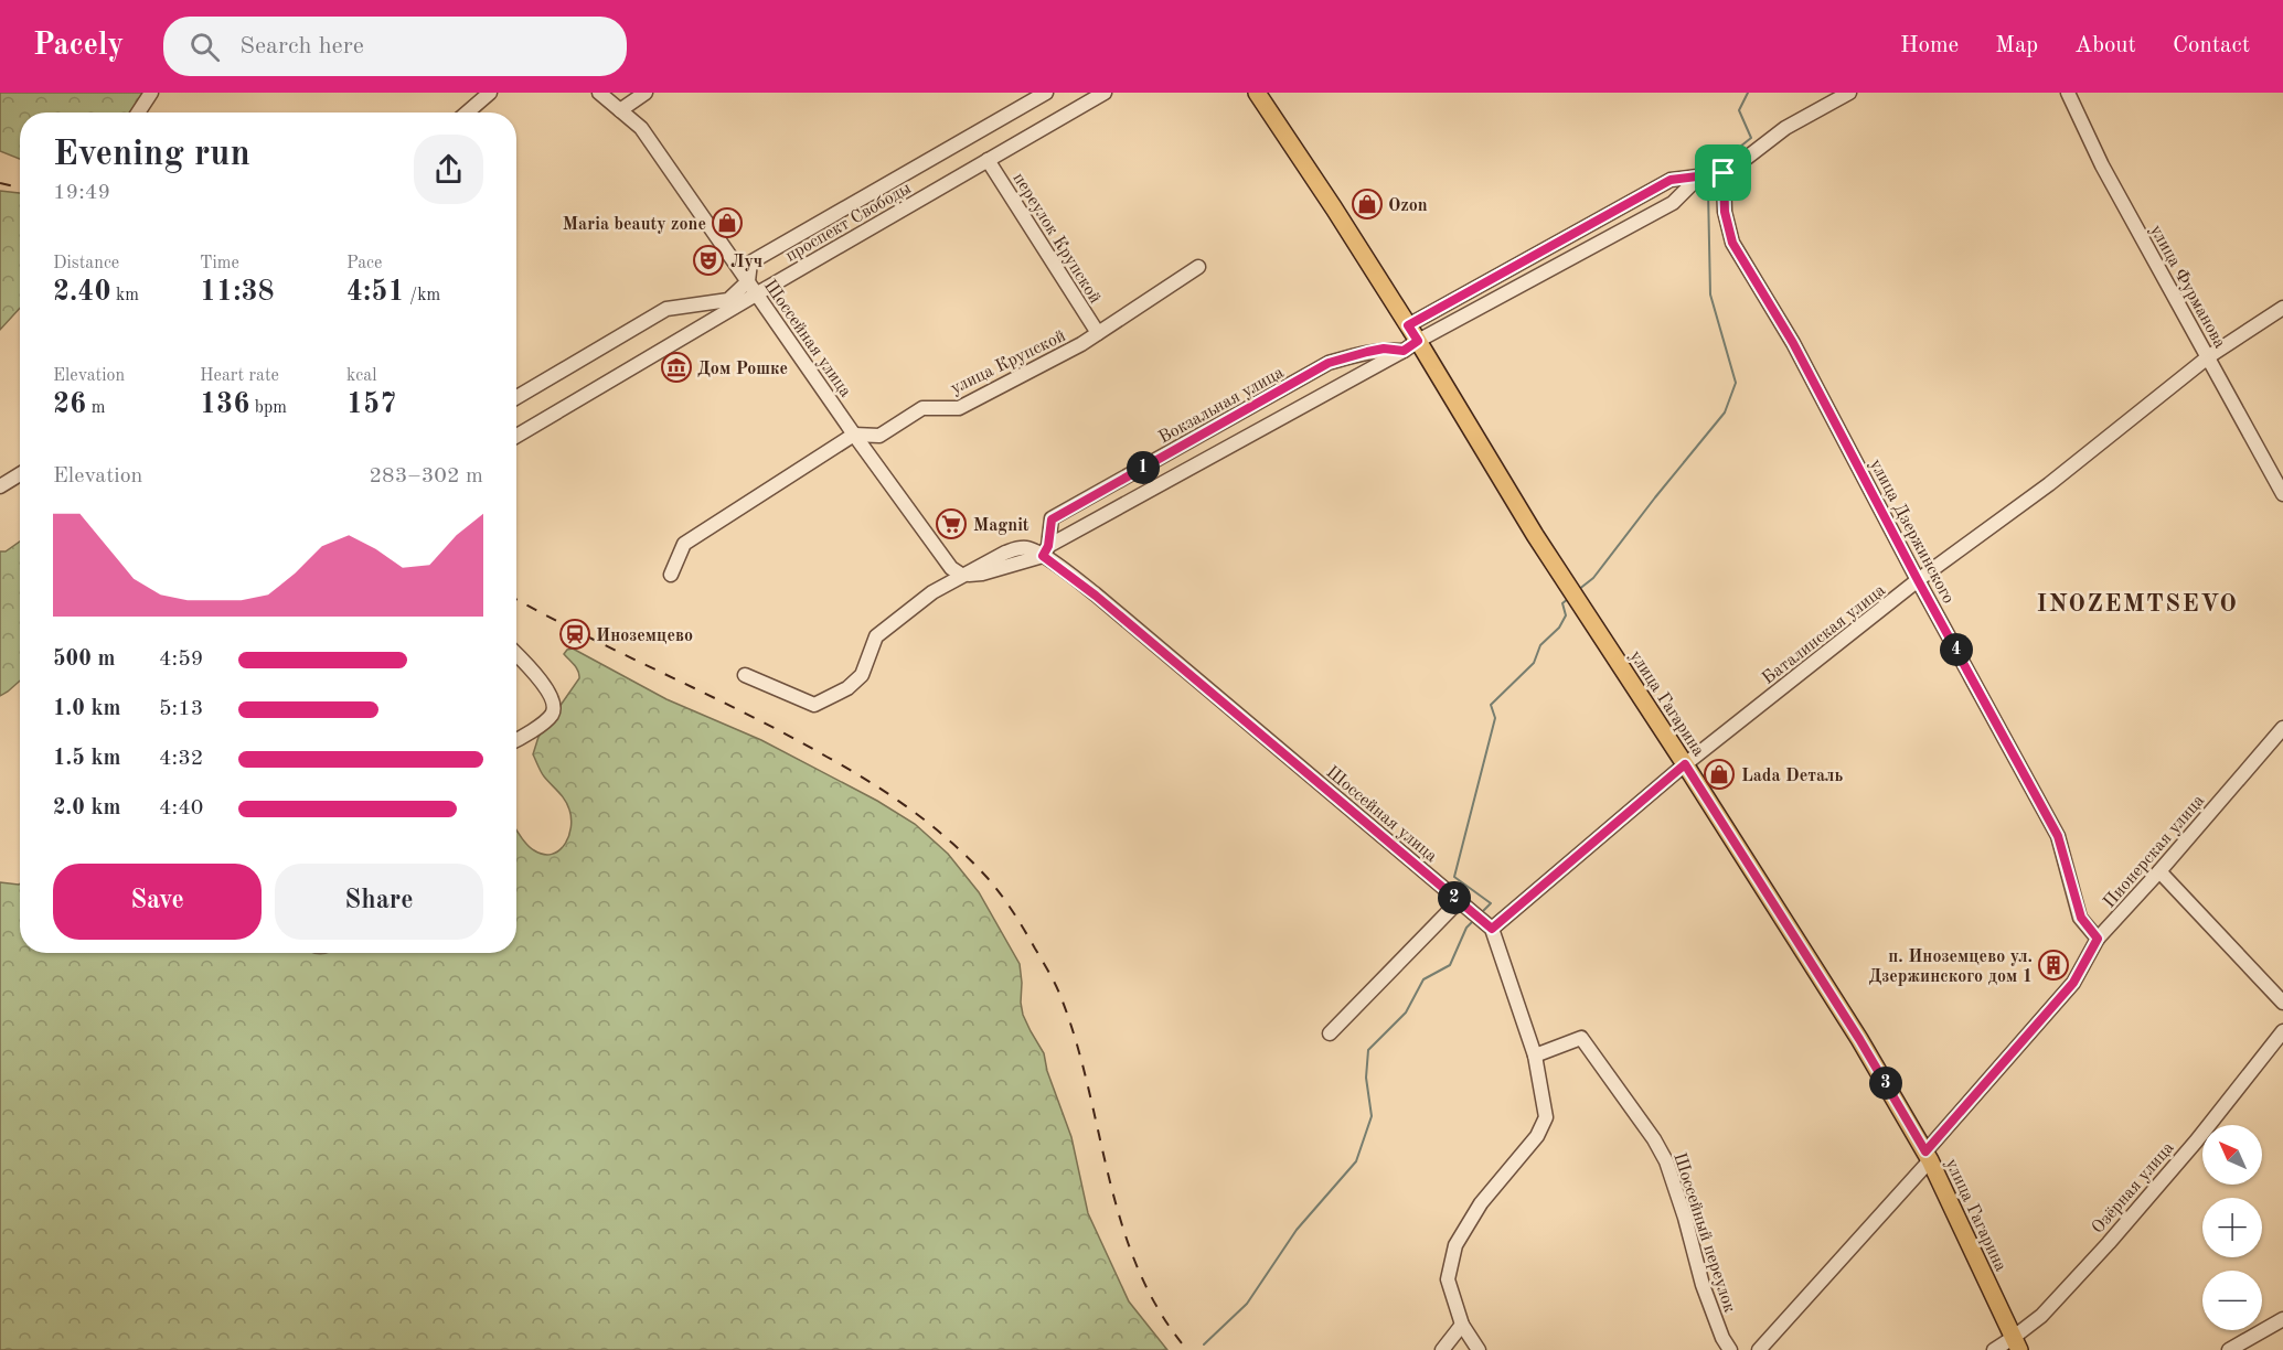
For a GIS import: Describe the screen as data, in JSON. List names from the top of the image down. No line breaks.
{"streets":{"main road":["улица Гагарина"],"street":["проспект Свободы","переулок Крупской","улица Фурманова","Шоссейная улица","улица Крупской","Вокзальная улица","улица Дзержинского","Баталинская улица","Пионерская улица","Озёрная улица","Шоссейный переулок"]},"crossings":[["проспект Свободы","переулок Крупской"],["проспект Свободы","Шоссейная улица"],["переулок Крупской","улица Крупской"],["улица Фурманова","Баталинская улица"],["Шоссейная улица","улица Крупской"],["Шоссейная улица","Вокзальная улица"],["Шоссейная улица","Баталинская улица"],["улица Дзержинского","Баталинская улица"],["улица Дзержинского","Пионерская улица"],["Баталинская улица","улица Гагарина"],["улица Гагарина","Пионерская улица"],["улица Гагарина","Озёрная улица"]],"districts":["INOZEMTSEVO"],"places":{"shop":["Ozon","Maria beauty zone","Lada Dеталь"],"theatre":["Луч"],"museum":["Дом Рошке"],"supermarket":["Magnit"],"station":["Иноземцево"],"building":["п. Иноземцево ул. Дзержинского дом 1"]},"north":"top left","page":{"header":"Pacely","search":"Search here","nav":["Home","Map","About","Contact"],"heading":["Evening run","19:49"],"stats":[["Distance","2.40 km"],["Time","11:38"],["Pace","4:51 /km"],["Elevation","26 m"],["Heart rate","136 bpm"],["kcal","157"]],"chart":["Elevation","283–302 m"],"pins":["1","4","2","3"],"list":[{"name":"500 m","note":"4:59"},{"name":"1.0 km","note":"5:13"},{"name":"1.5 km","note":"4:32"},{"name":"2.0 km","note":"4:40"}],"buttons":["Save","Share"],"map_buttons":["+","−"]}}
